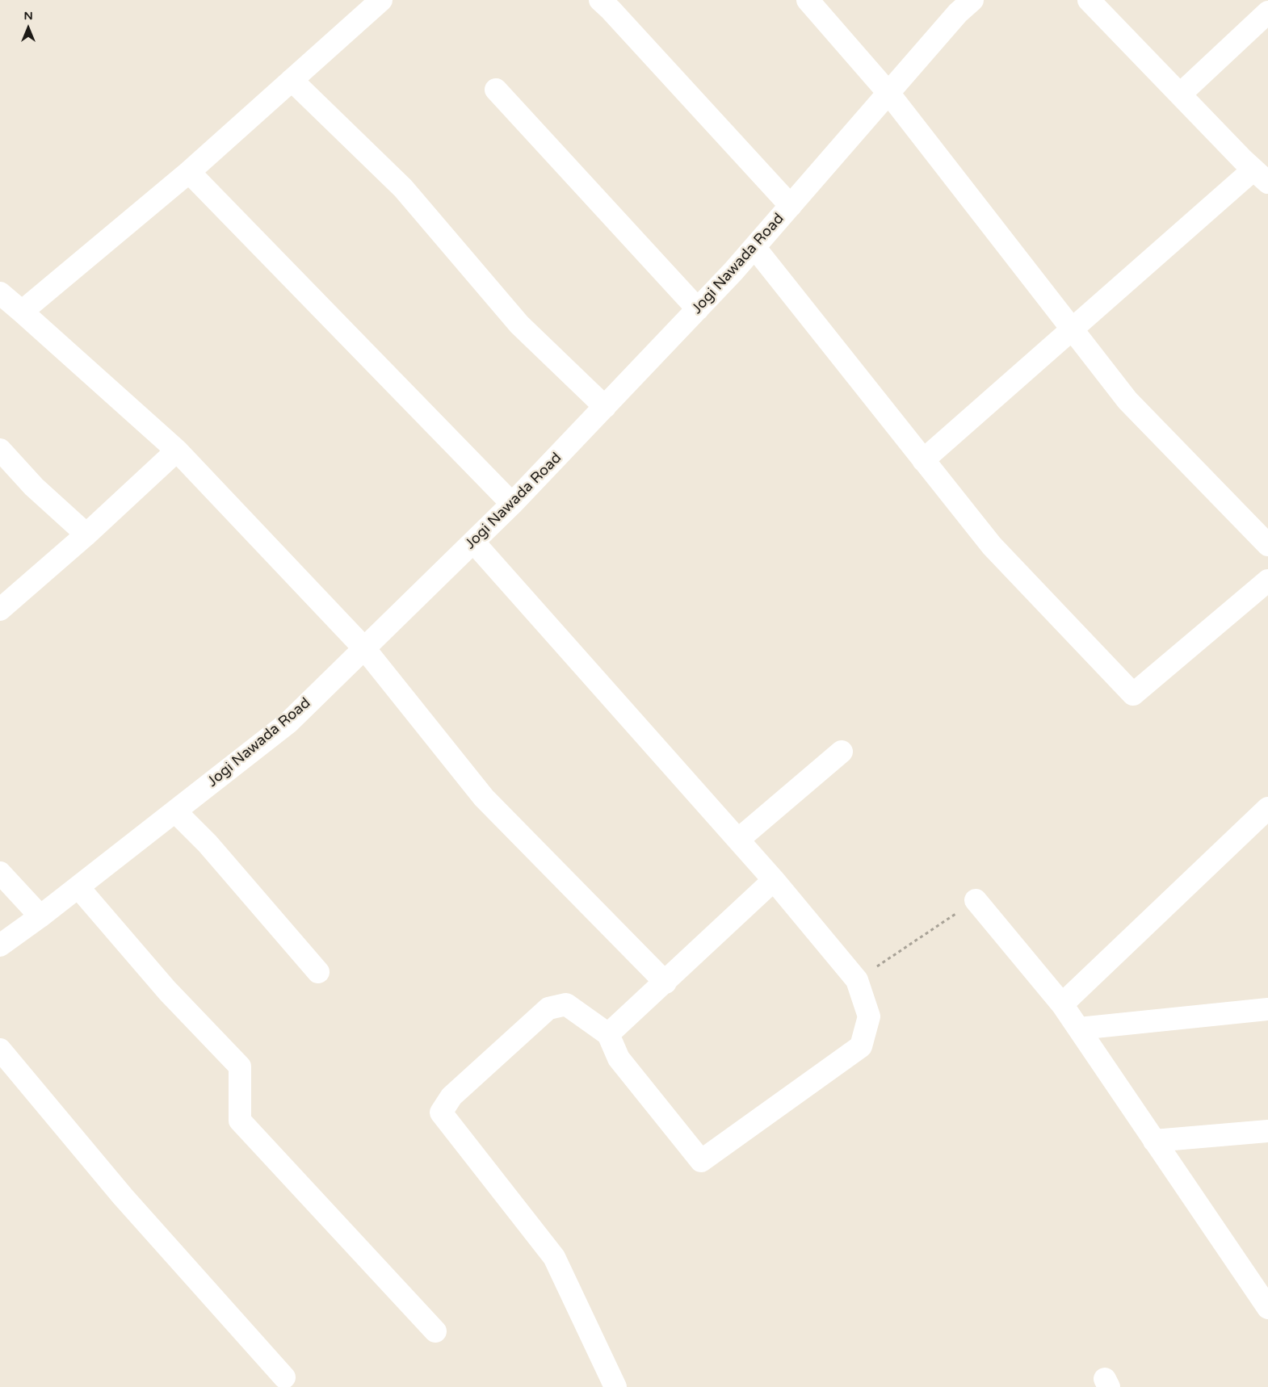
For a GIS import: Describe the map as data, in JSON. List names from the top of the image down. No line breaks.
{"streets":{"street":["Jogi Nawada Road"]},"north":"top"}
